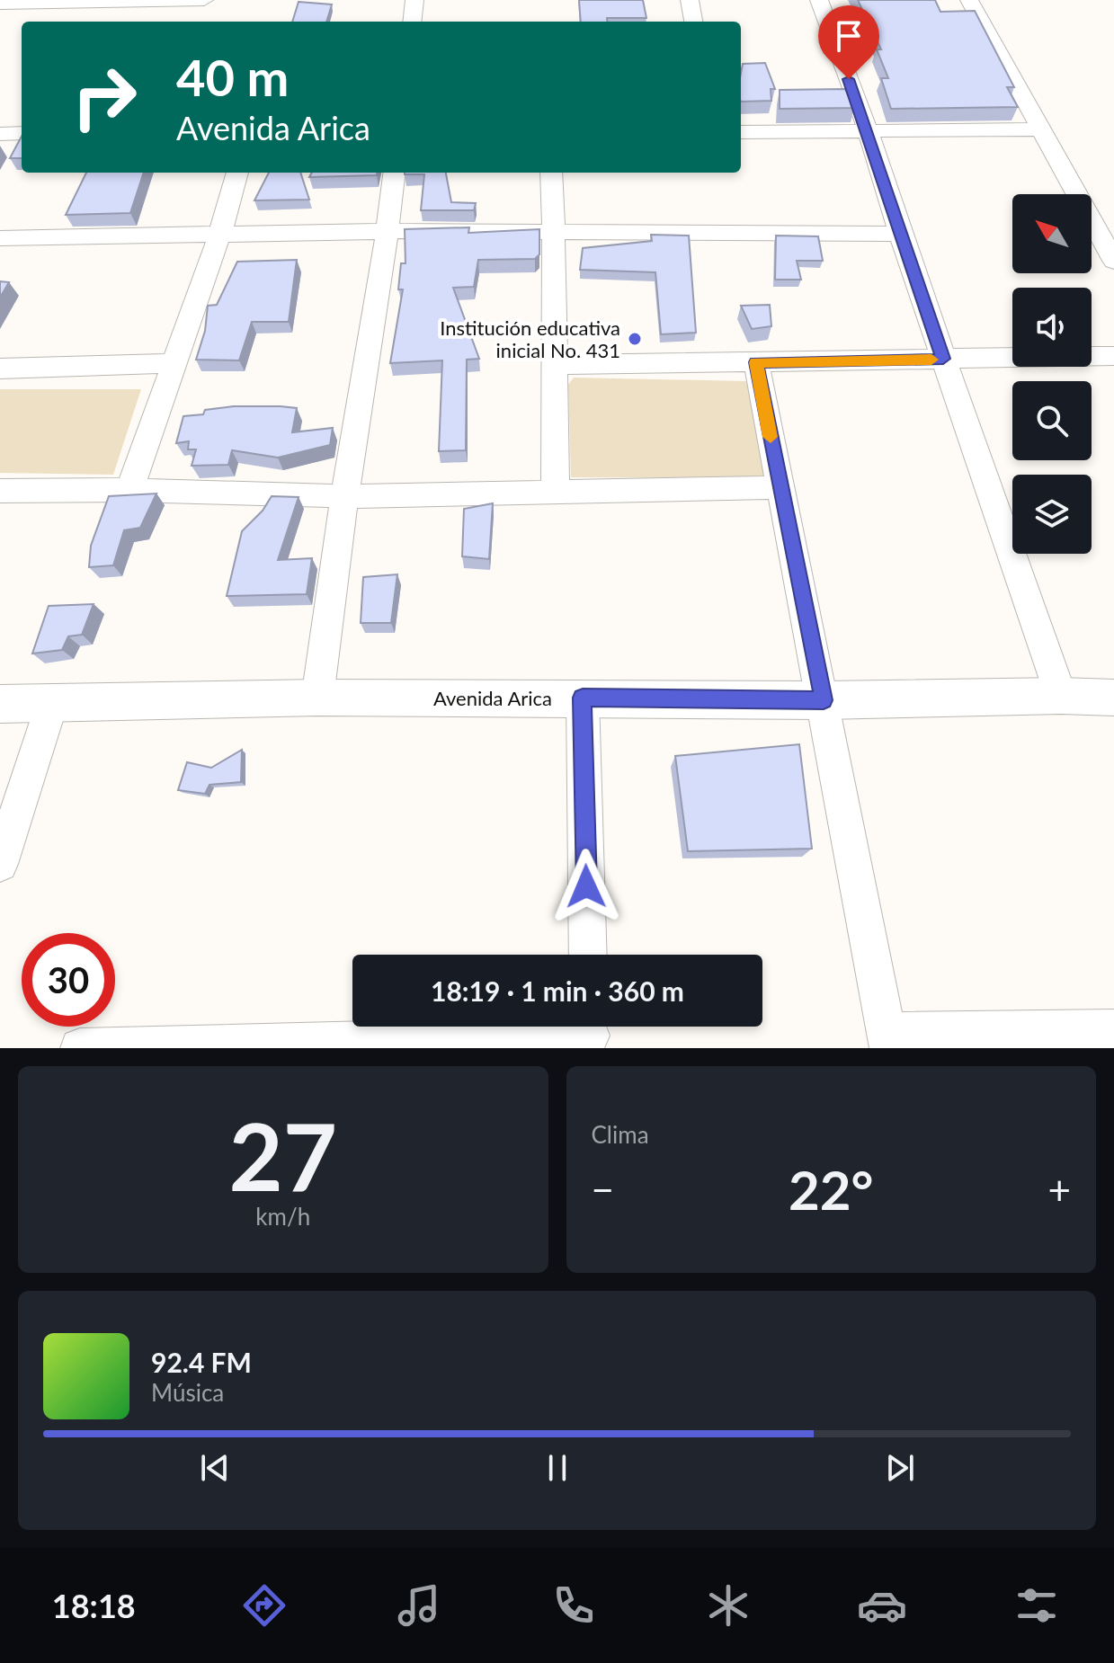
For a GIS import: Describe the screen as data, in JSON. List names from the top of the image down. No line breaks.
{"streets":{"street":["Avenida Arica"]},"places":["Institución educativa inicial No. 431"],"north":"top left","page":{"turn":["40 m","Avenida Arica"],"limit":"30","trip":"18:19 · 1 min · 360 m","tile":[["27","km/h"],"Clima"],"heat":["−","22°","+"],"song":["92.4 FM","Música"],"tabs":"18:18"}}
